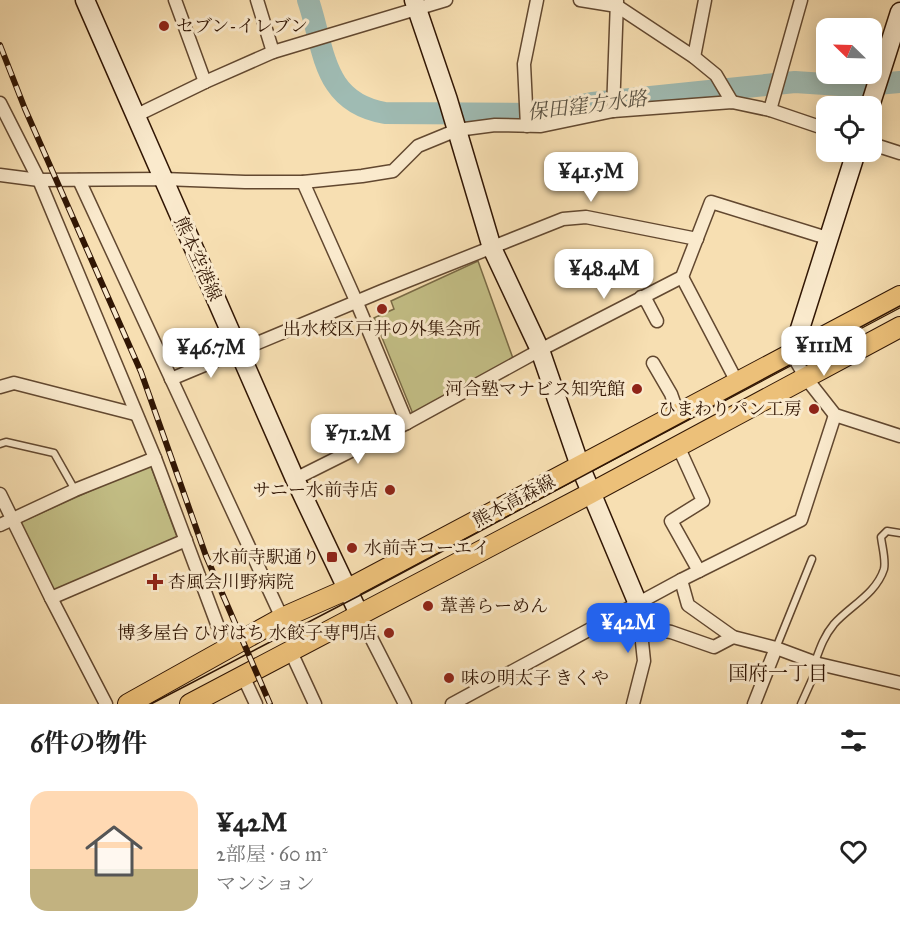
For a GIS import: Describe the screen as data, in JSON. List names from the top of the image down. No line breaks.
{"streets":{"main road":["熊本高森線"],"street":["熊本空港線"]},"crossings":[["熊本空港線","熊本高森線"]],"districts":["国府一丁目"],"water":["保田窪方水路"],"places":{"other":["セブン-イレブン","出水校区戸井の外集会所","河合塾マナビス知究館","ひまわりパン工房","サニー水前寺店","水前寺コーエイ","葦善らーめん","博多屋台 ひげはち 水餃子専門店","味の明太子 きくや"],"transit":["水前寺駅通り"],"health":["杏風会川野病院"]},"north":"top left","page":{"price":["¥41.5M","¥48.4M","¥111M","¥46.7M","¥71.2M","¥42M"],"heading":"6件の物件","list":[{"name":"¥42M","note":"2部屋 · 60 m² · マンション"}]}}
